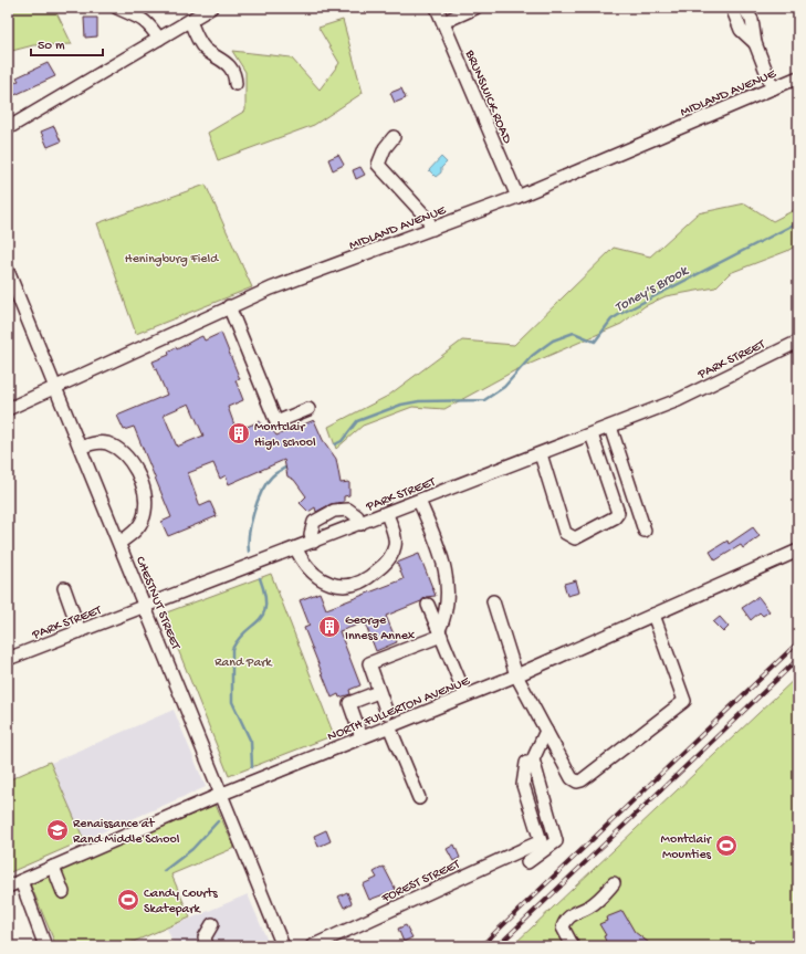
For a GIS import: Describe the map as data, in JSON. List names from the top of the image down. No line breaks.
{"streets":{"street":["MIDLAND AVENUE","BRUNSWICK ROAD","PARK STREET","CHESTNUT STREET","NORTH FULLERTON AVENUE","FOREST STREET"]},"crossings":[["MIDLAND AVENUE","BRUNSWICK ROAD"],["MIDLAND AVENUE","CHESTNUT STREET"],["PARK STREET","CHESTNUT STREET"],["CHESTNUT STREET","NORTH FULLERTON AVENUE"]],"water":["Toney's Brook"],"parks":["Heningburg Field","Rand Park"],"places":{"building":["Montclair High school","George Inness Annex"],"school or university":["Renaissance at Rand Middle School"],"sports":["Montclair Mounties","Candy Courts Skatepark"]},"scale_bar":"50 m"}
